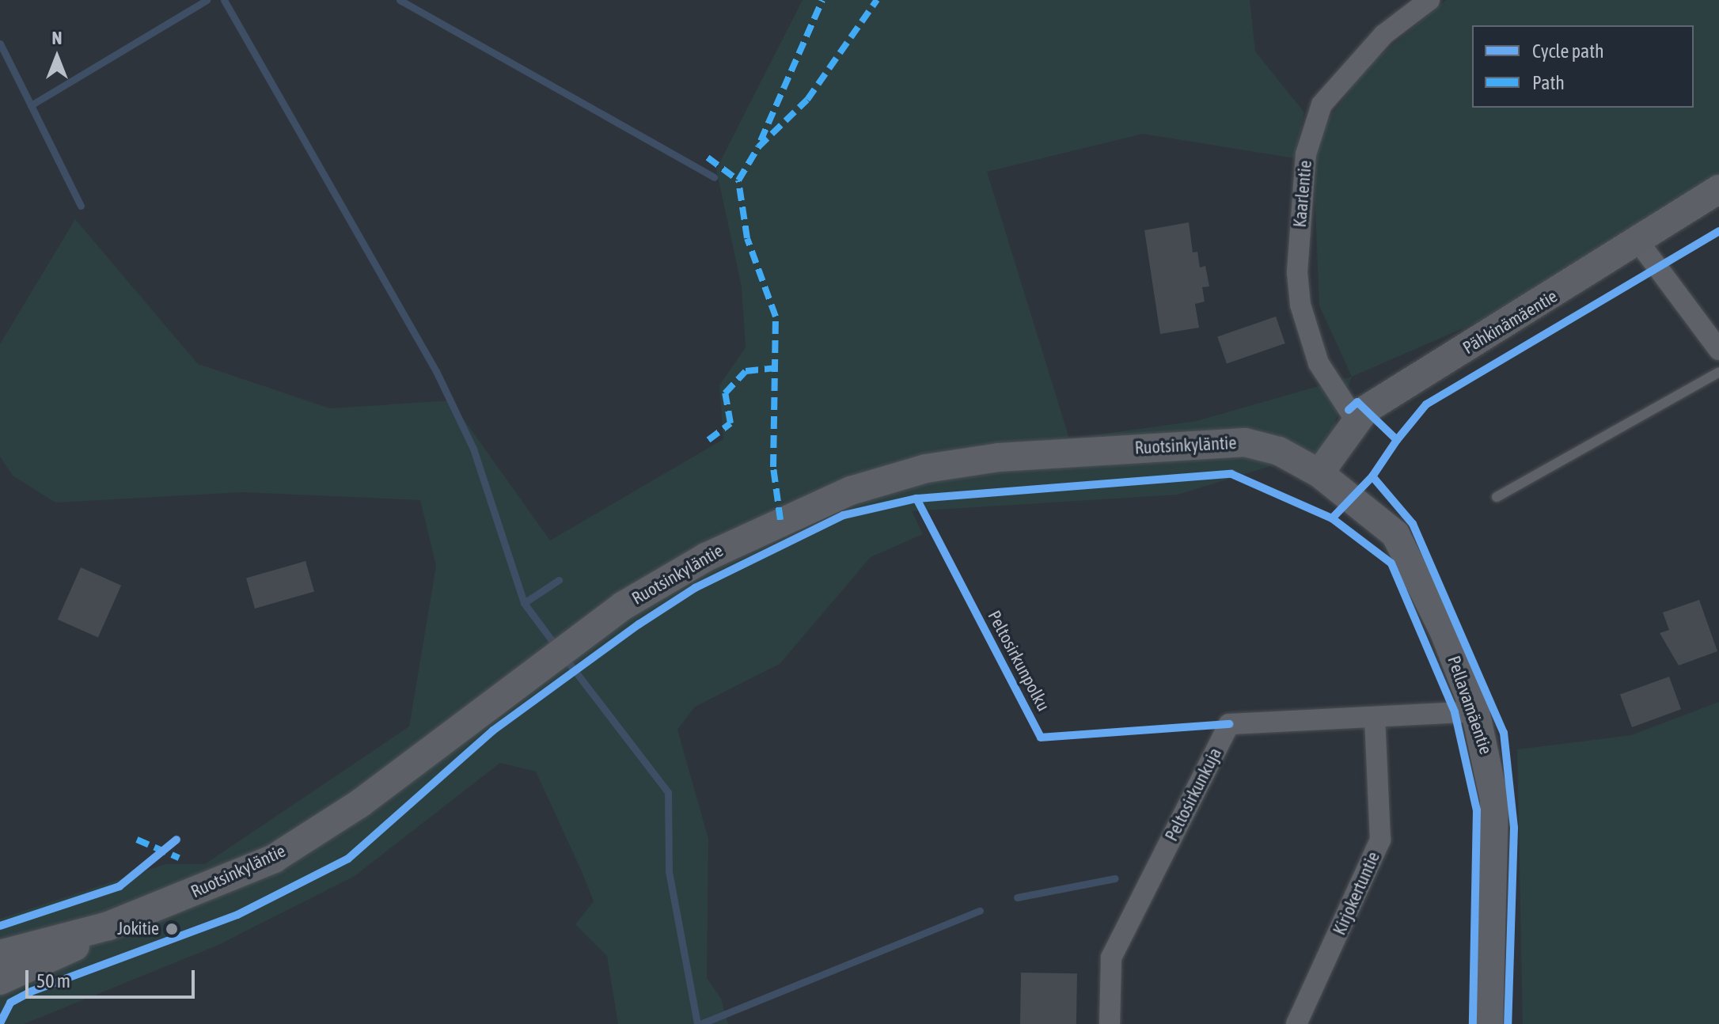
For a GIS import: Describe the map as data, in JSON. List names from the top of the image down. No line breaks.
{"streets":{"street":["Kaarlentie","Pähkinämäentie","Ruotsinkyläntie","Pellavamäentie","Peltosirkunkuja","Kirjokertuntie"],"cycle path":["Peltosirkunpolku"]},"crossings":[["Kaarlentie","Pähkinämäentie"],["Pähkinämäentie","Ruotsinkyläntie"],["Pähkinämäentie","Pellavamäentie"],["Ruotsinkyläntie","Pellavamäentie"],["Pellavamäentie","Peltosirkunkuja"],["Peltosirkunkuja","Kirjokertuntie"]],"places":["Jokitie"],"legend":["Cycle path","Path"],"scale_bar":"50 m","north":"top"}
